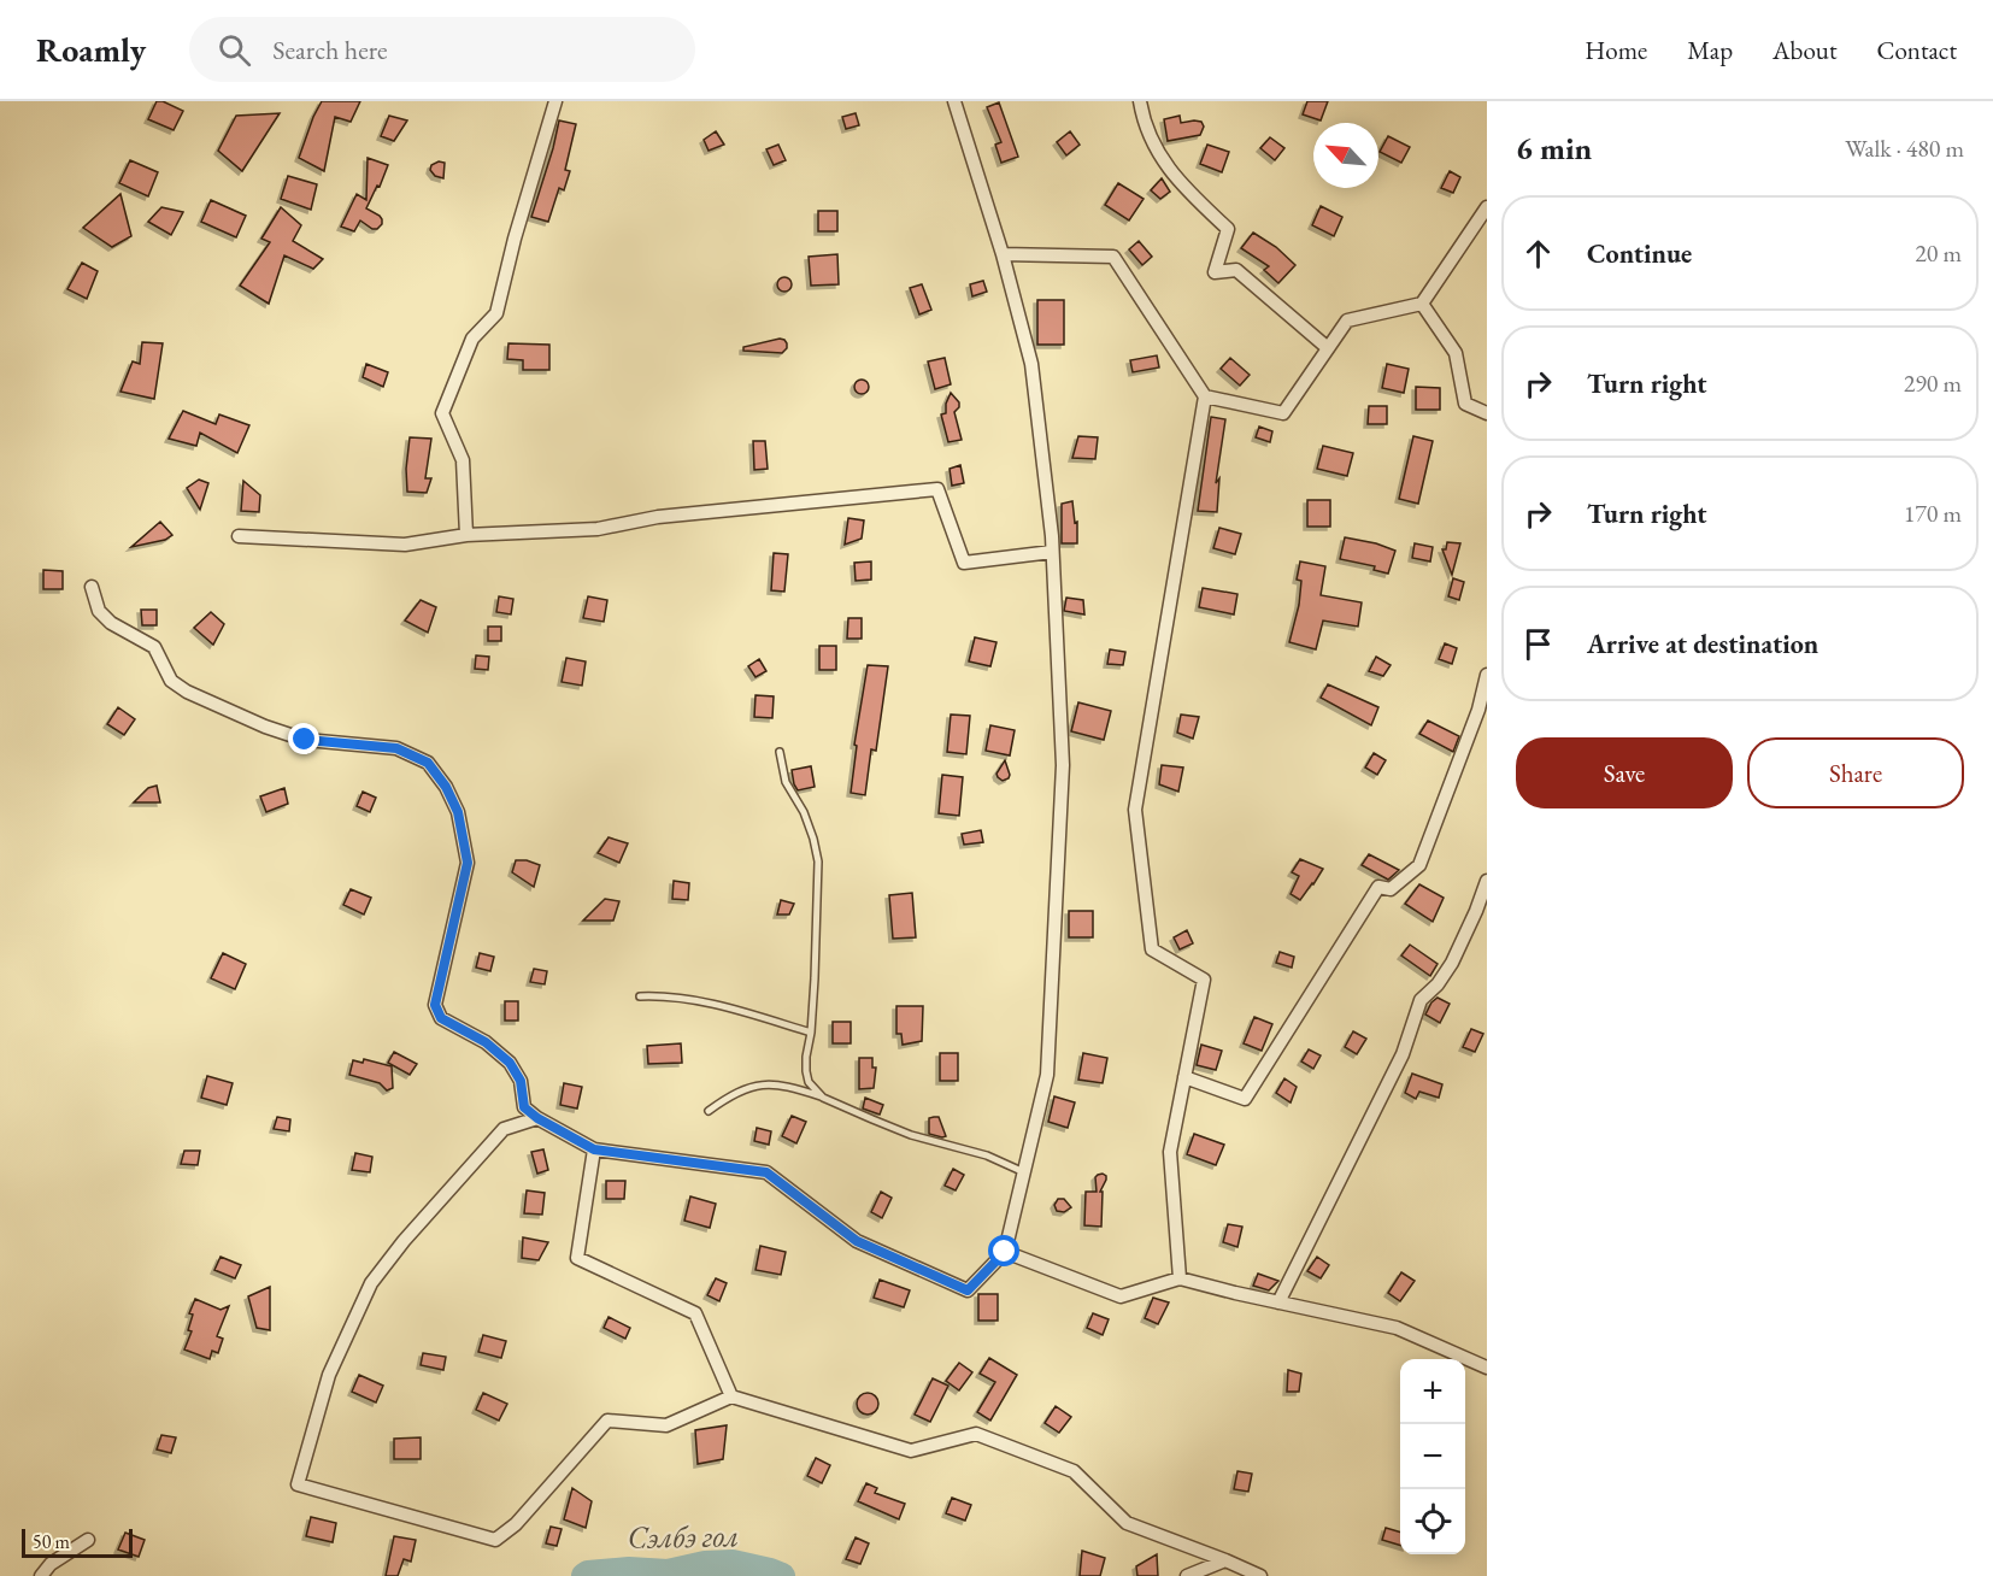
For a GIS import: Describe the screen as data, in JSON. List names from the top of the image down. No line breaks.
{"water":["Сэлбэ гол"],"scale_bar":"50 m","north":"top left","page":{"header":"Roamly","search":"Search here","nav":["Home","Map","About","Contact"],"heading":["6 min","Walk · 480 m"],"list":[["Continue","20 m"],["Turn right","290 m"],["Turn right","170 m"],"Arrive at destination"],"buttons":["Save","Share"],"map_buttons":["+","−"],"scale":"50 m"}}
